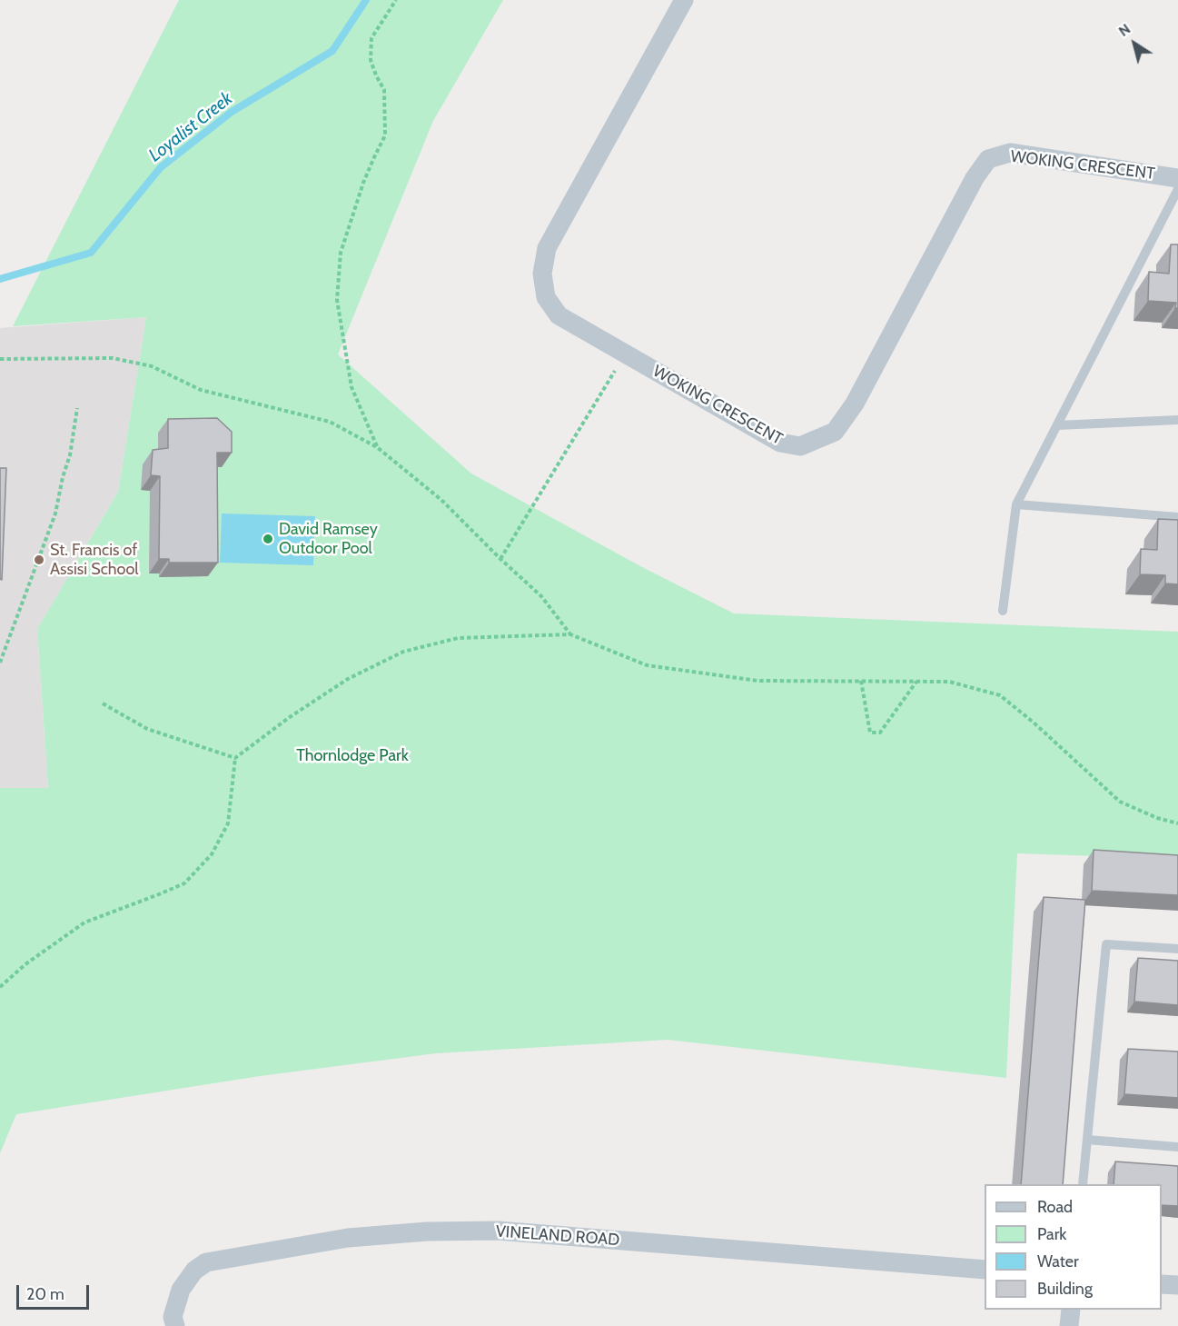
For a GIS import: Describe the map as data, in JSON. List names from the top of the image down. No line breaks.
{"streets":{"street":["WOKING CRESCENT","VINELAND ROAD"]},"water":["Loyalist Creek"],"parks":["Thornlodge Park"],"places":["David Ramsey Outdoor Pool","St. Francis of Assisi School"],"legend":["Road","Park","Water","Building"],"scale_bar":"20 m","north":"top left"}
